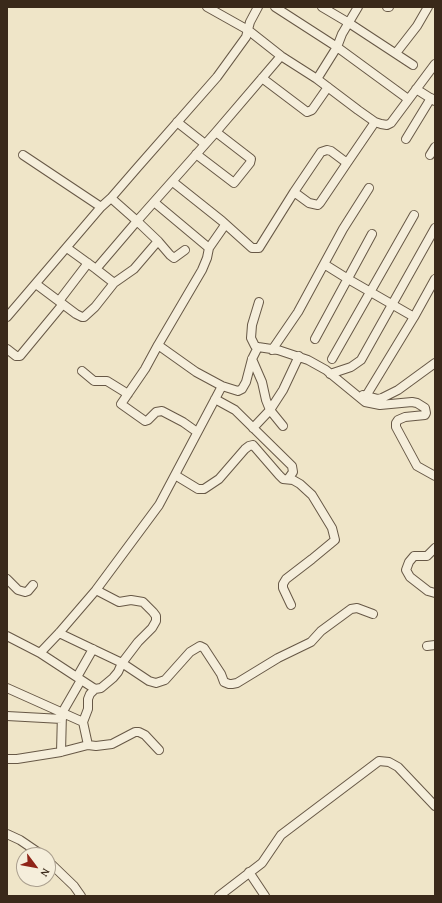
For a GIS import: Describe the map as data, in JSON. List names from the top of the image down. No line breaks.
{"north":"bottom right"}
